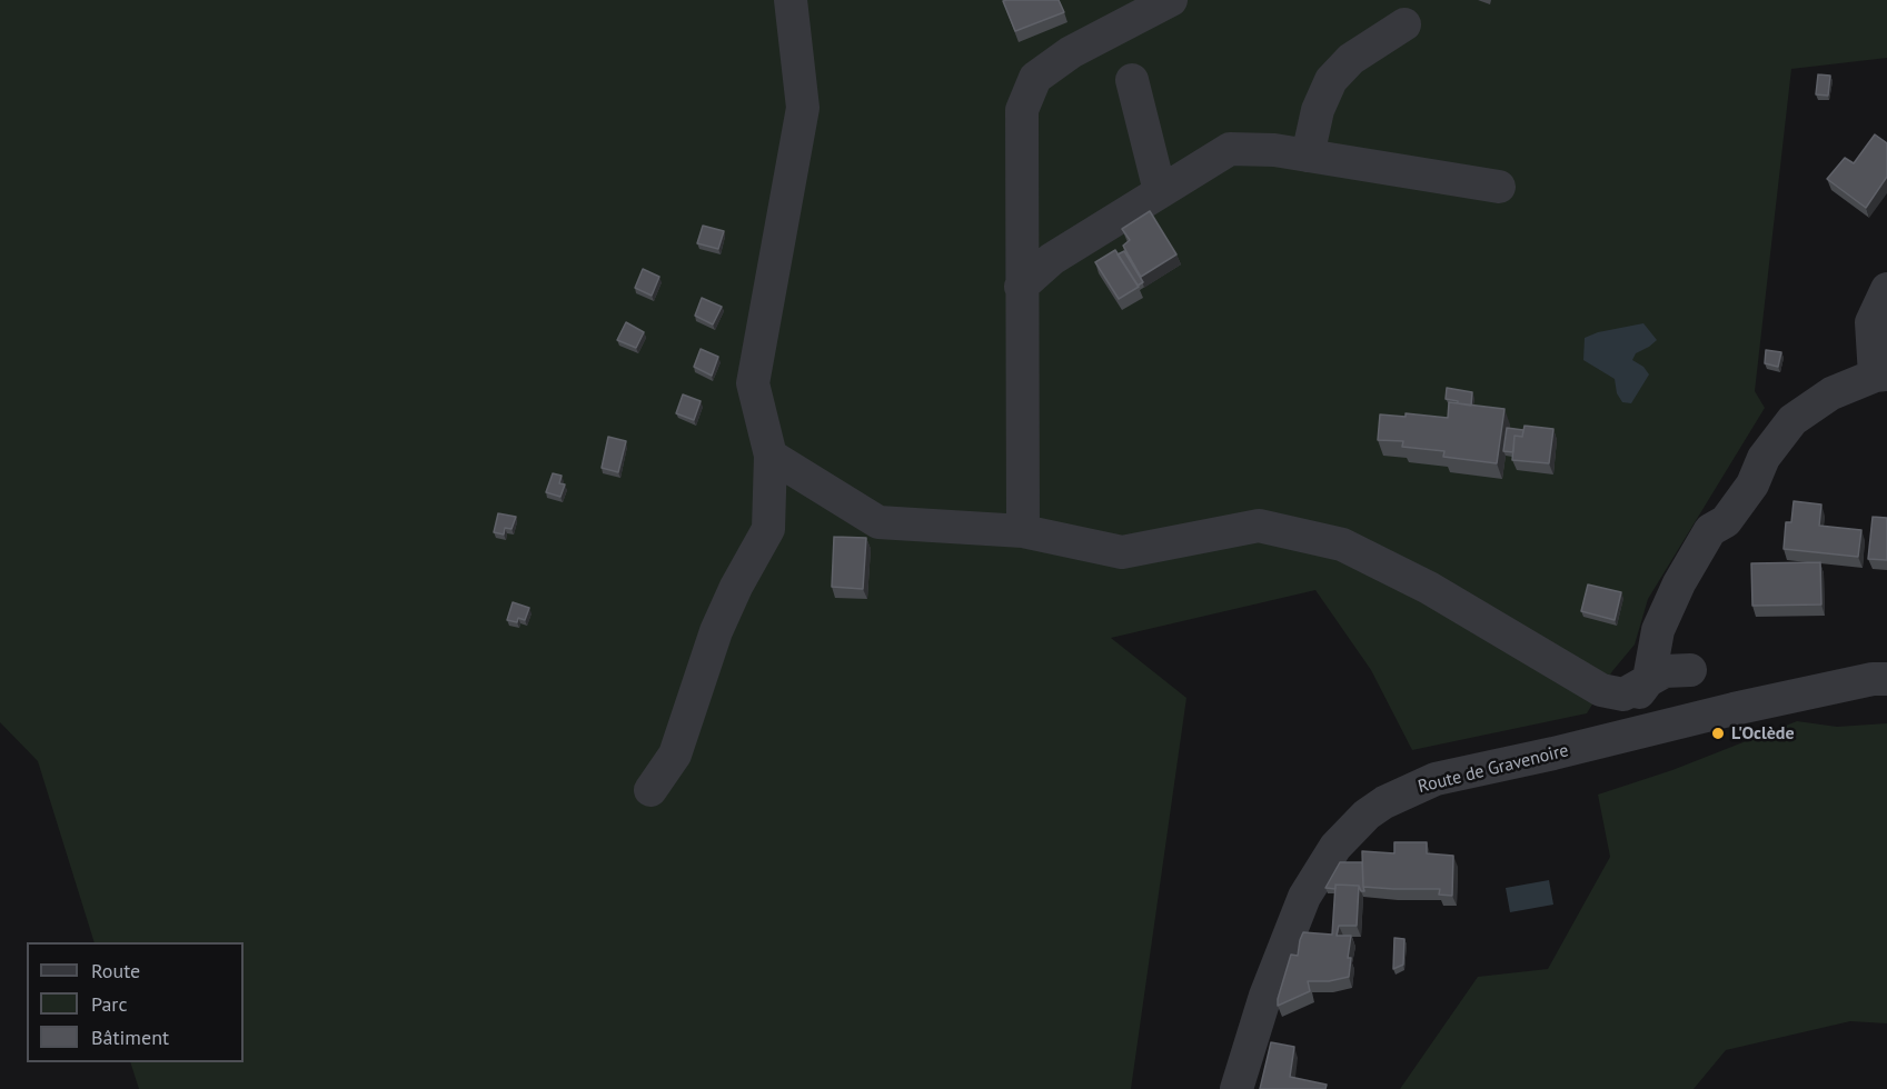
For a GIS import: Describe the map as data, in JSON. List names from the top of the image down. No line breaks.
{"streets":{"street":["Route de Gravenoire"]},"places":["L'Oclède"],"legend":["Route","Parc","Bâtiment"]}
